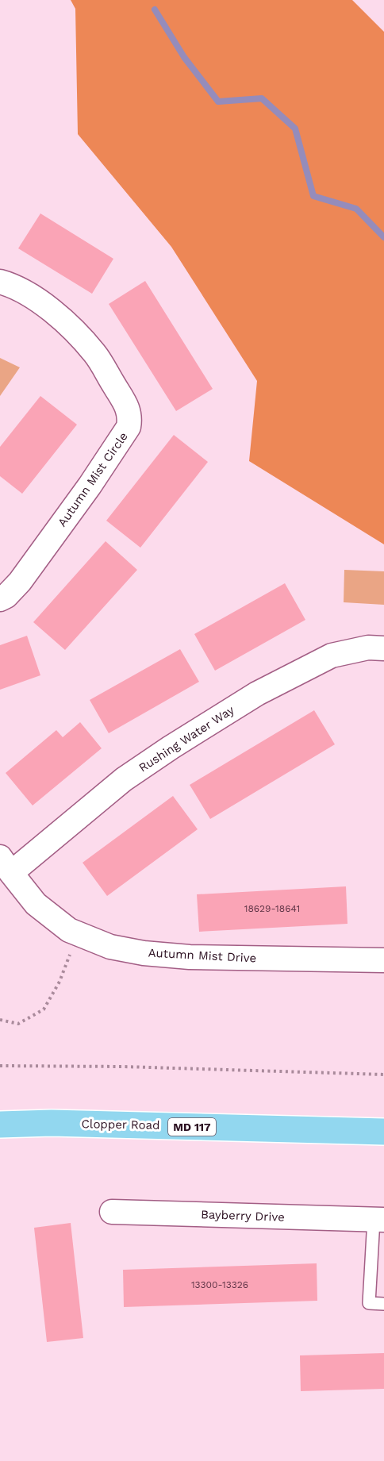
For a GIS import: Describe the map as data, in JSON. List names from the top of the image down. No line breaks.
{"streets":{"main road":["Clopper Road","MD 117"],"street":["Autumn Mist Circle","Rushing Water Way","Autumn Mist Drive","Bayberry Drive"]},"crossings":[["Rushing Water Way","Autumn Mist Drive"]],"house_numbers":["18629-18641","13300-13326"]}
